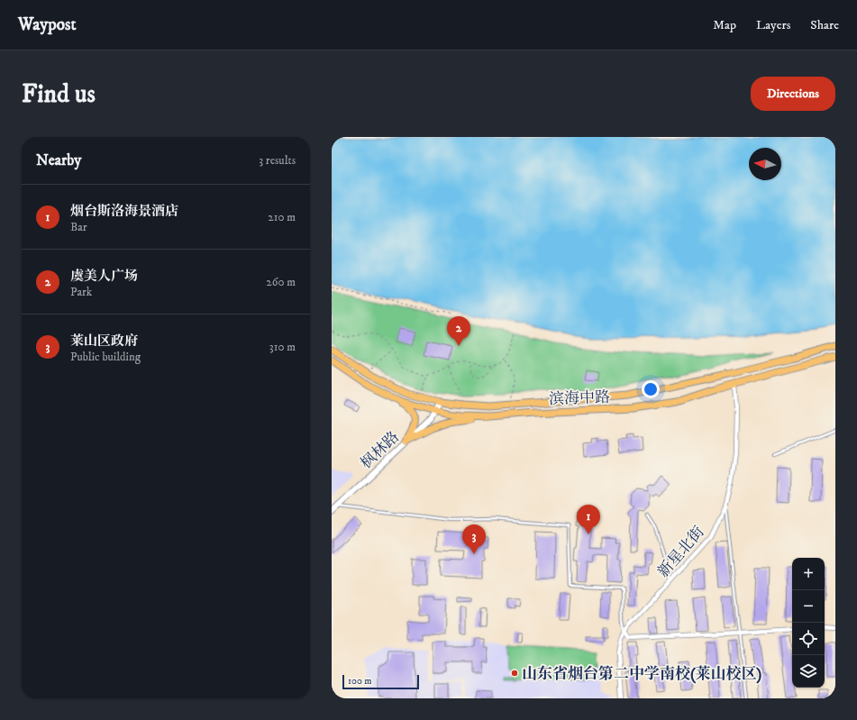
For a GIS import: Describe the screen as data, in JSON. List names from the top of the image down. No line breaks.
{"streets":{"main road":["滨海中路"],"street":["枫林路","新星北街"]},"crossings":[["滨海中路","枫林路"],["滨海中路","新星北街"]],"places":["山东省烟台第二中学南校(莱山校区)"],"scale_bar":"100 m","north":"left","page":{"header":"Waypost","nav":["Map","Layers","Share"],"buttons":"Directions","title":"Find us","heading":["Nearby","3 results"],"list":[{"mark":"1","name":"烟台斯洛海景酒店","note":"Bar","value":"210 m"},{"mark":"2","name":"虞美人广场","note":"Park","value":"260 m"},{"mark":"3","name":"莱山区政府","note":"Public building","value":"310 m"}],"pins":["2","1","3"],"map_buttons":["+","−"],"scale":"100 m"}}
